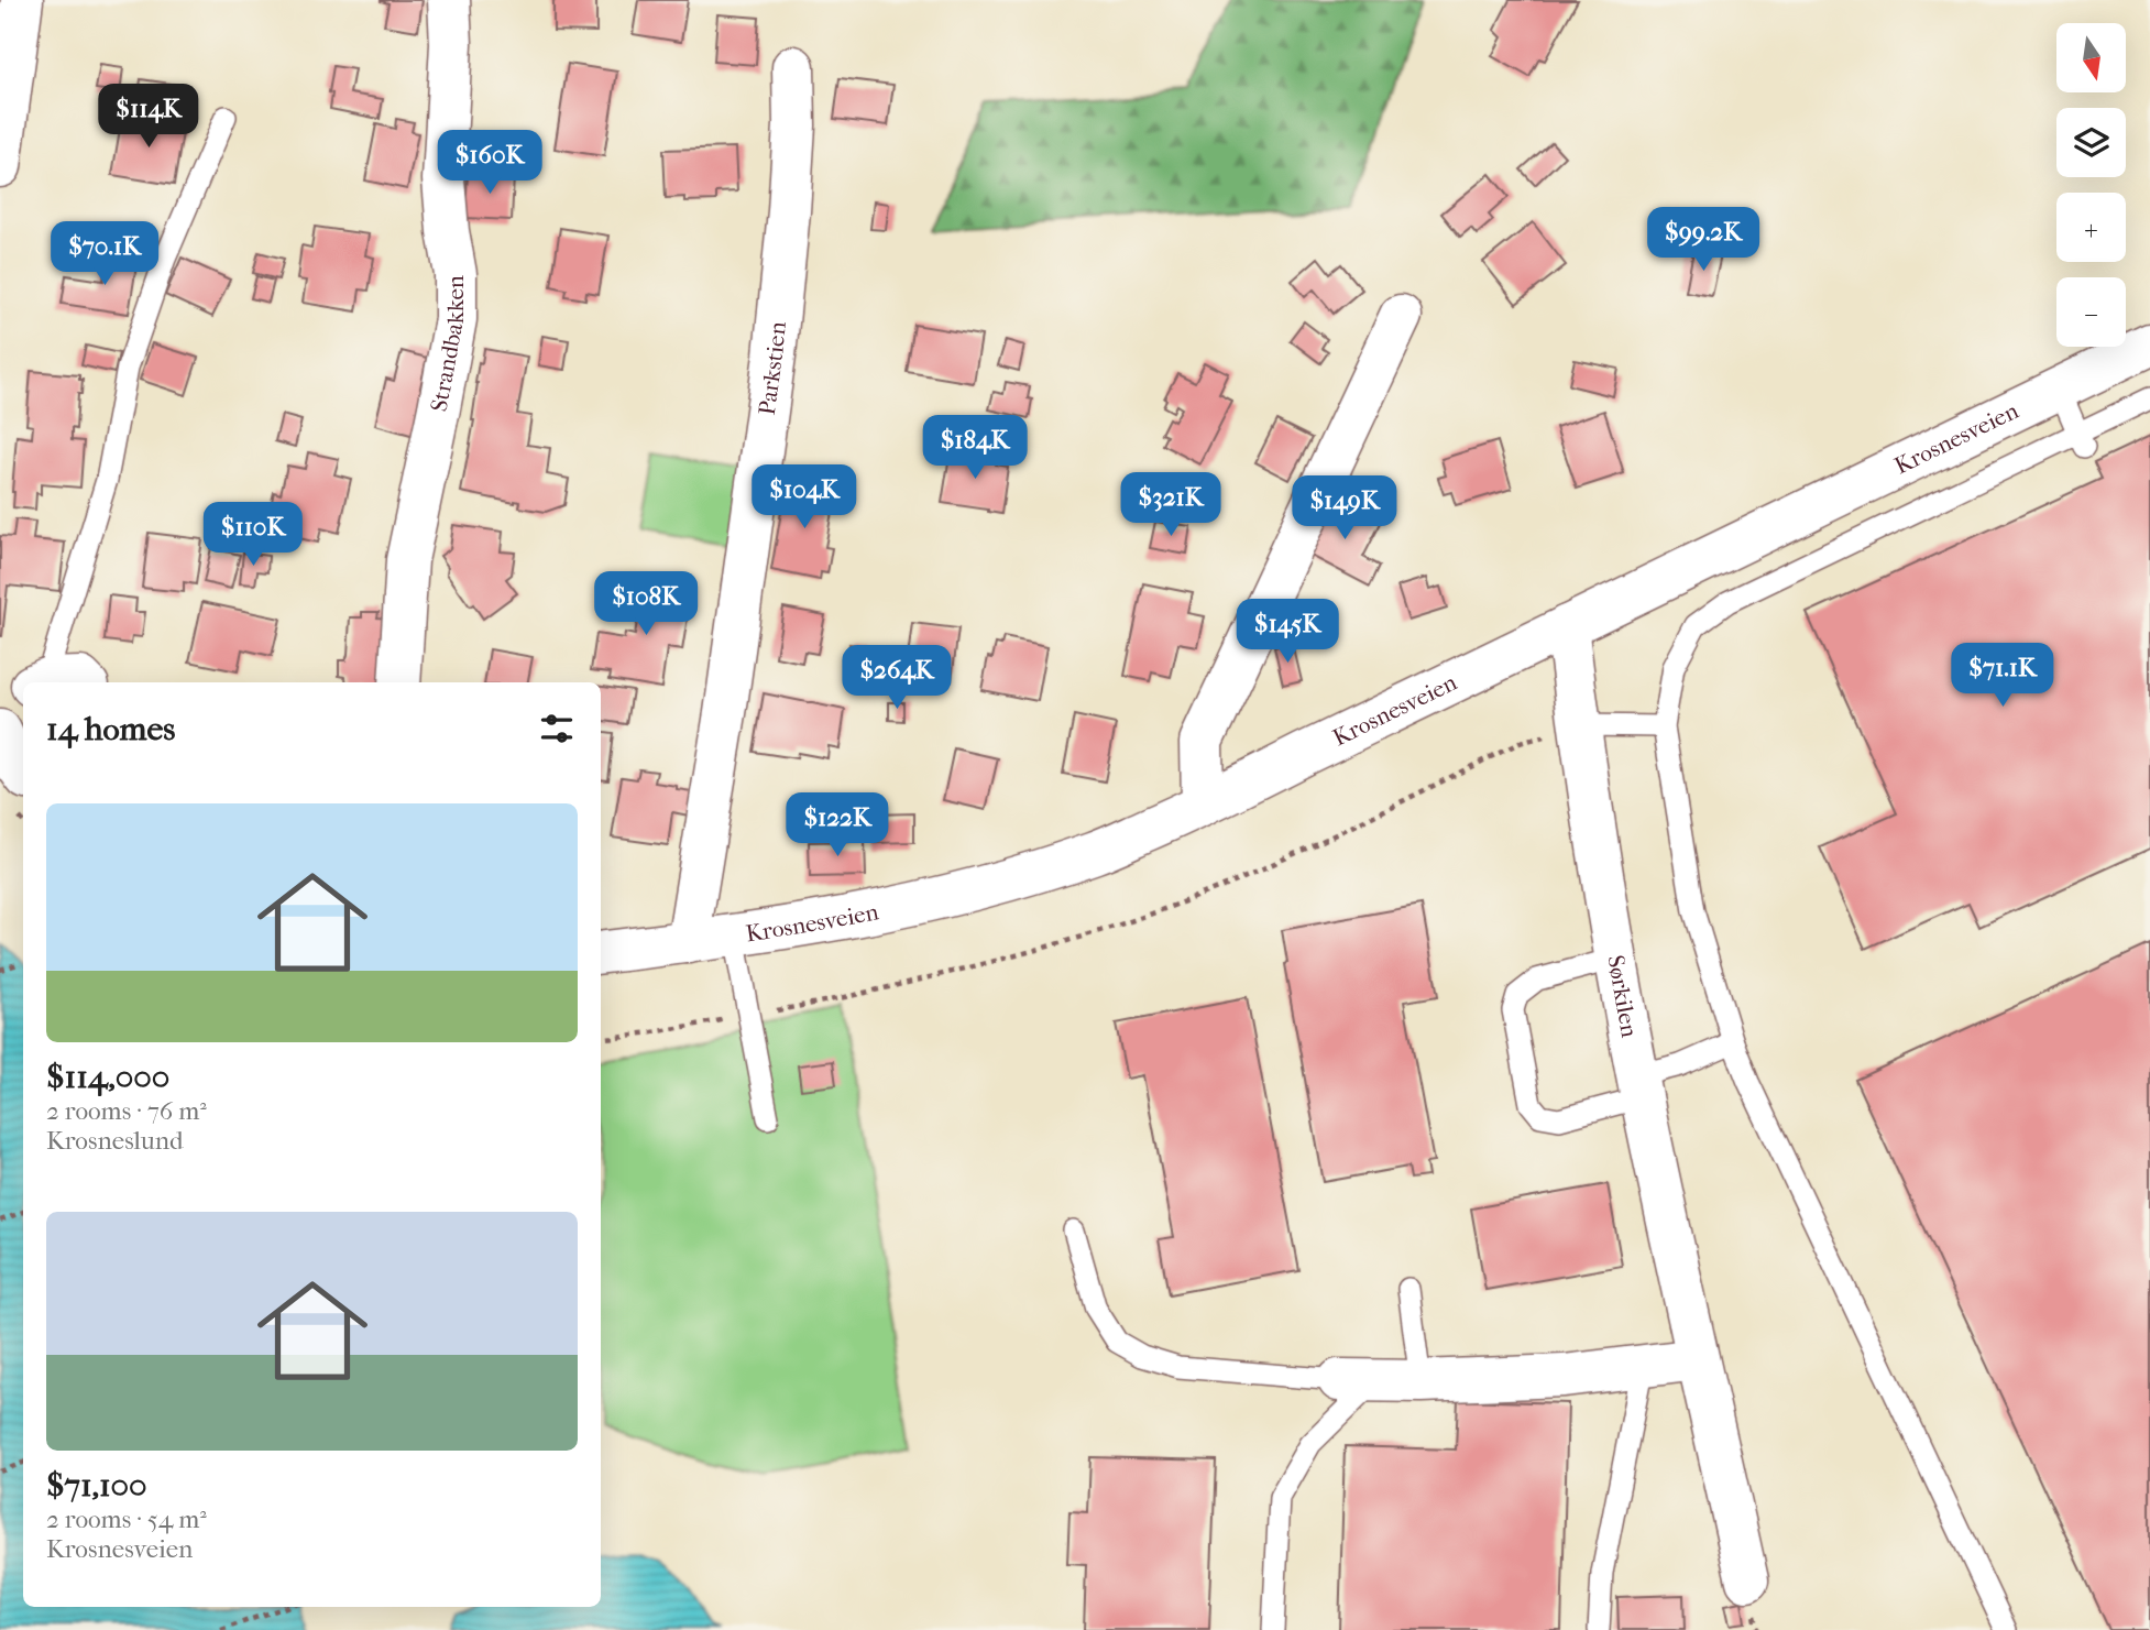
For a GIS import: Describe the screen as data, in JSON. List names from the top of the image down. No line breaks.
{"streets":{"street":["Strandbakken","Parkstien","Krosnesveien","Sørkilen"]},"crossings":[["Parkstien","Krosnesveien"],["Krosnesveien","Sørkilen"]],"north":"bottom","page":{"map_buttons":["+","−"],"price":["$114K","$160K","$99.2K","$70.1K","$184K","$104K","$321K","$149K","$110K","$108K","$145K","$71.1K","$264K","$122K"],"heading":"14 homes","list":[{"name":"$114,000","note":"2 rooms · 76 m² · Krosneslund"},{"name":"$71,100","note":"2 rooms · 54 m² · Krosnesveien"}]}}
